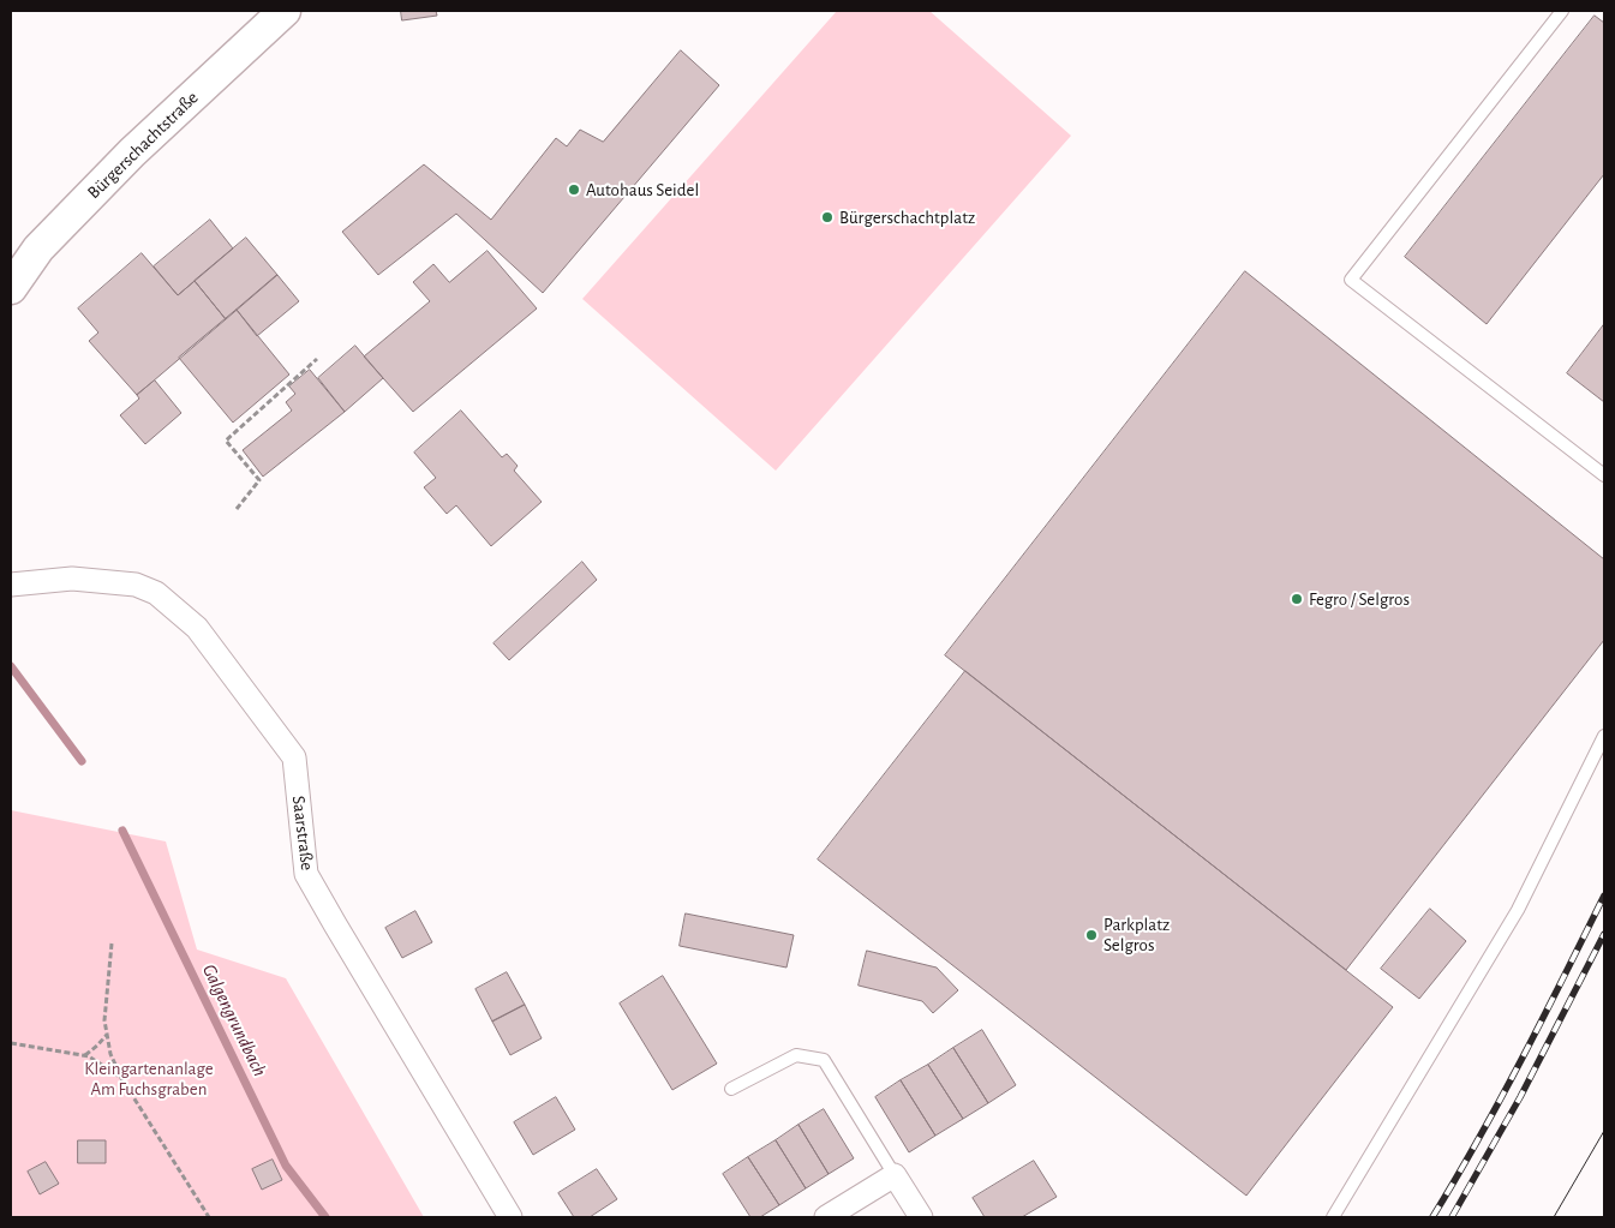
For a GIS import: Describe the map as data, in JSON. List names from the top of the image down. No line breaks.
{"streets":{"main road":["Bürgerschachtstraße"],"street":["Saarstraße"]},"water":["Galgengrundbach"],"parks":["Kleingartenanlage Am Fuchsgraben"],"places":["Autohaus Seidel","Bürgerschachtplatz","Fegro / Selgros","Parkplatz Selgros"]}
